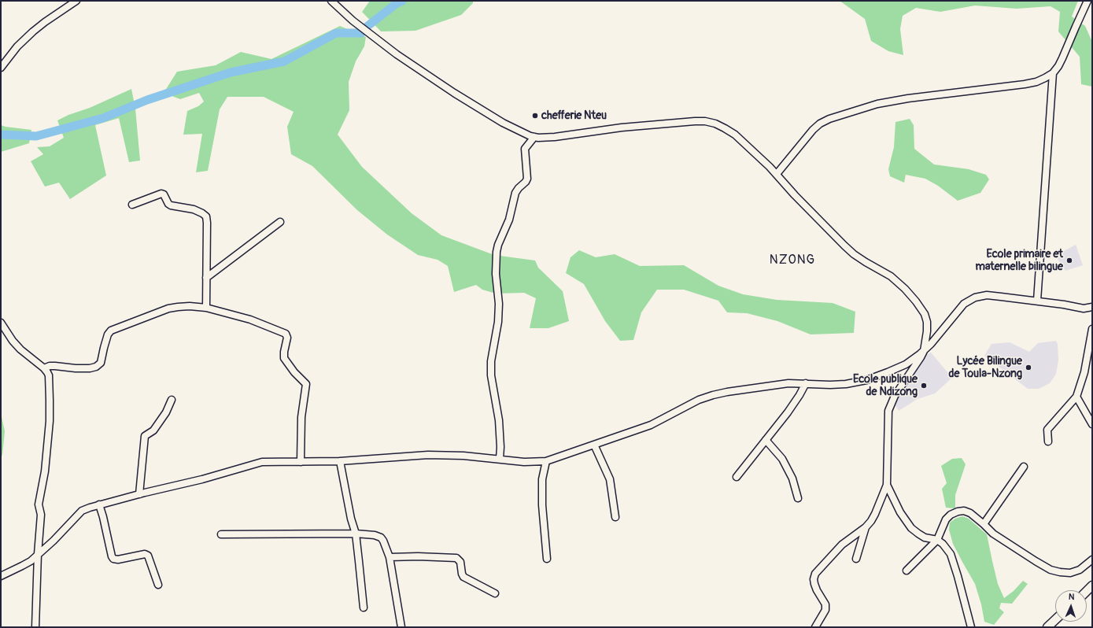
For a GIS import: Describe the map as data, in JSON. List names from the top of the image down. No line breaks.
{"districts":["NZONG"],"places":["chefferie Nteu","Ecole primaire et maternelle bilingue","Lycée Bilingue de Toula-Nzong","Ecole publique de Ndizong"],"north":"top"}
